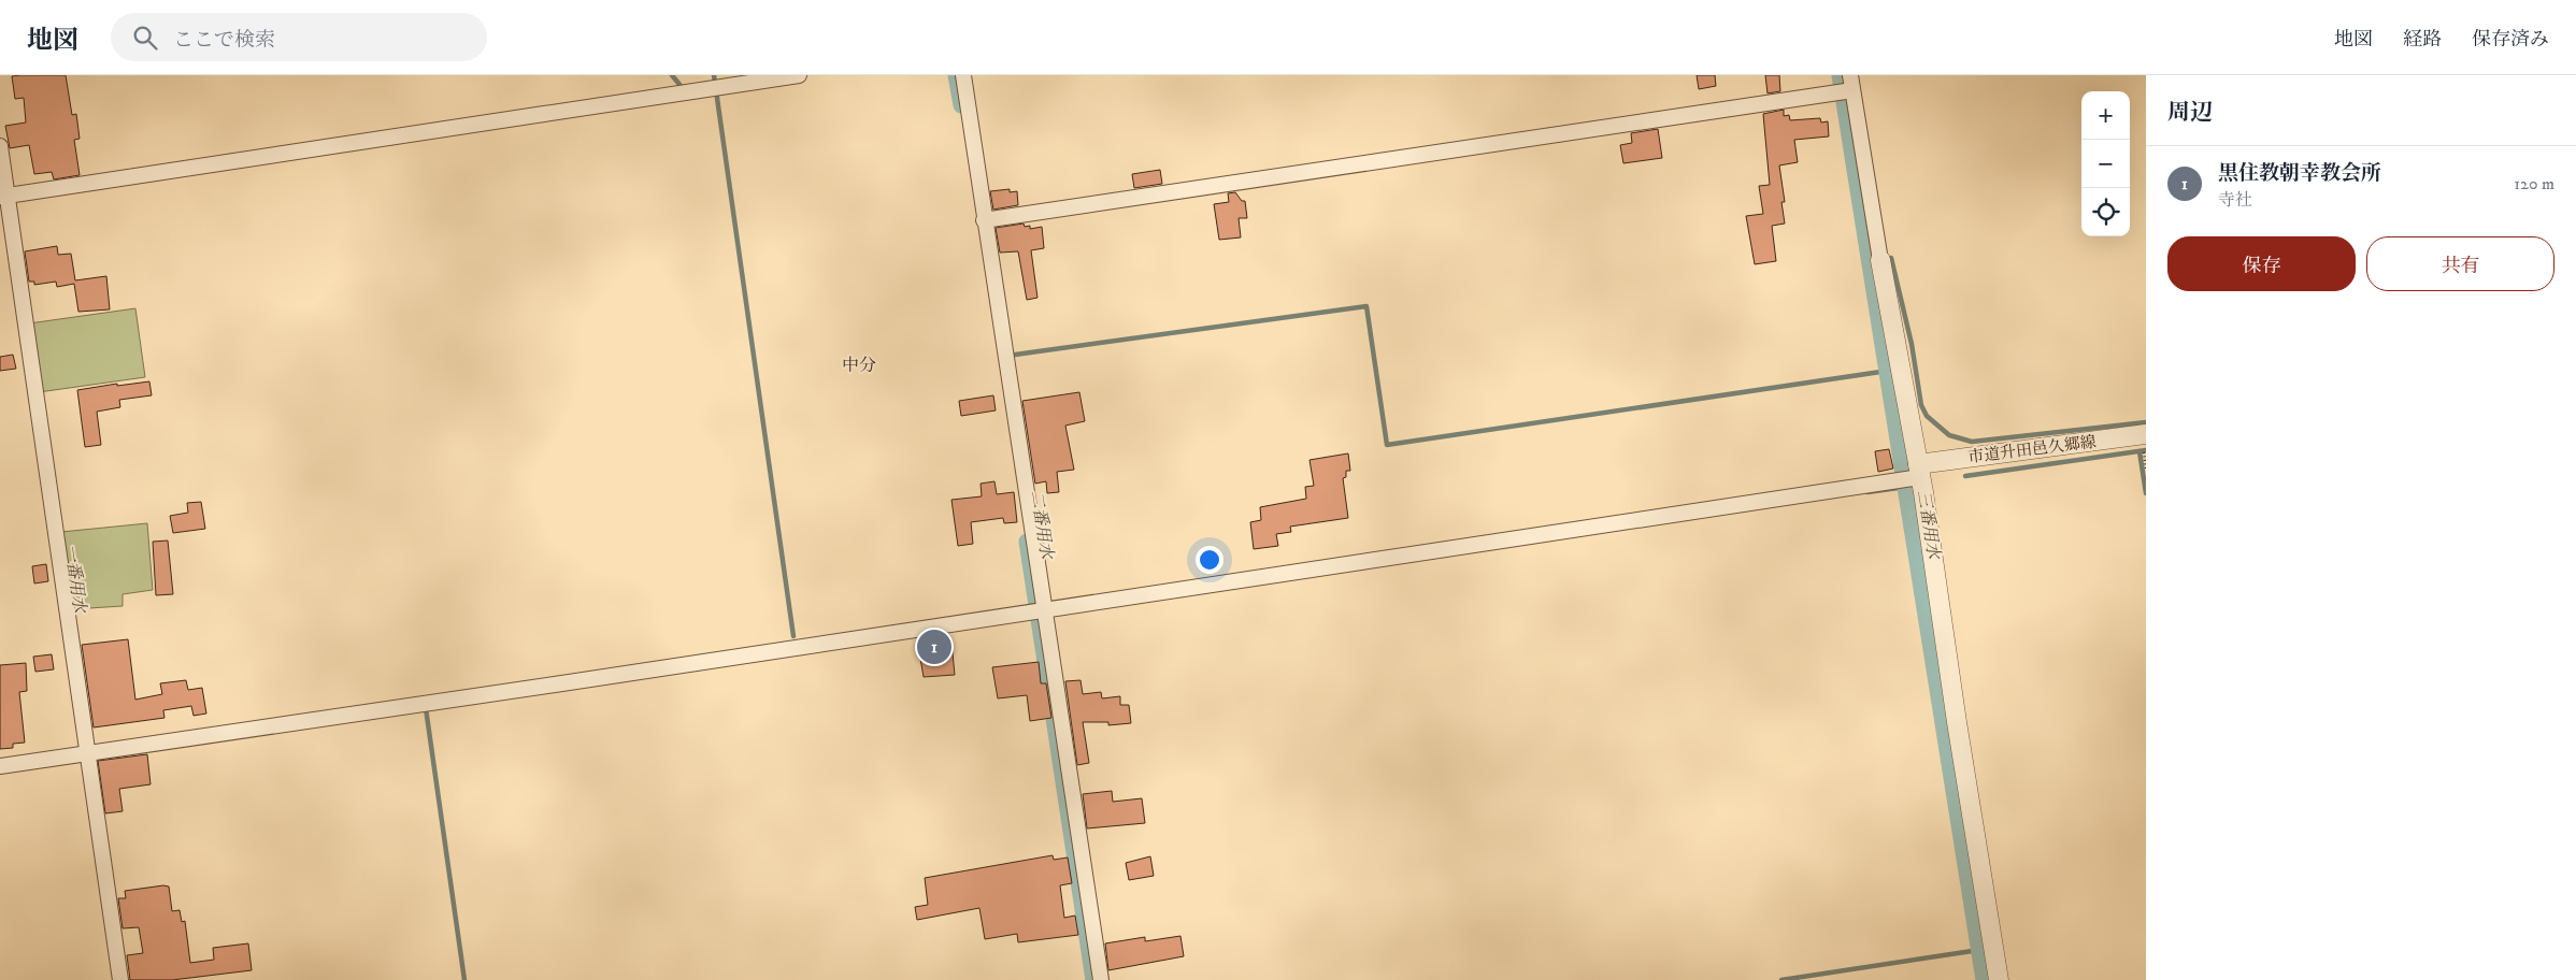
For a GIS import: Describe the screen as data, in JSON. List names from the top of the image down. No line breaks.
{"streets":{"street":["市道升田邑久郷線"]},"districts":["中分"],"water":["二番用水","三番用水","一番用水"],"page":{"header":"地図","search":"ここで検索","nav":["地図","経路","保存済み"],"heading":"周辺","map_buttons":["+","−"],"list":[{"mark":"1","name":"黒住教朝幸教会所","note":"寺社","value":"120 m"}],"buttons":["保存","共有"],"pins":"1"}}
